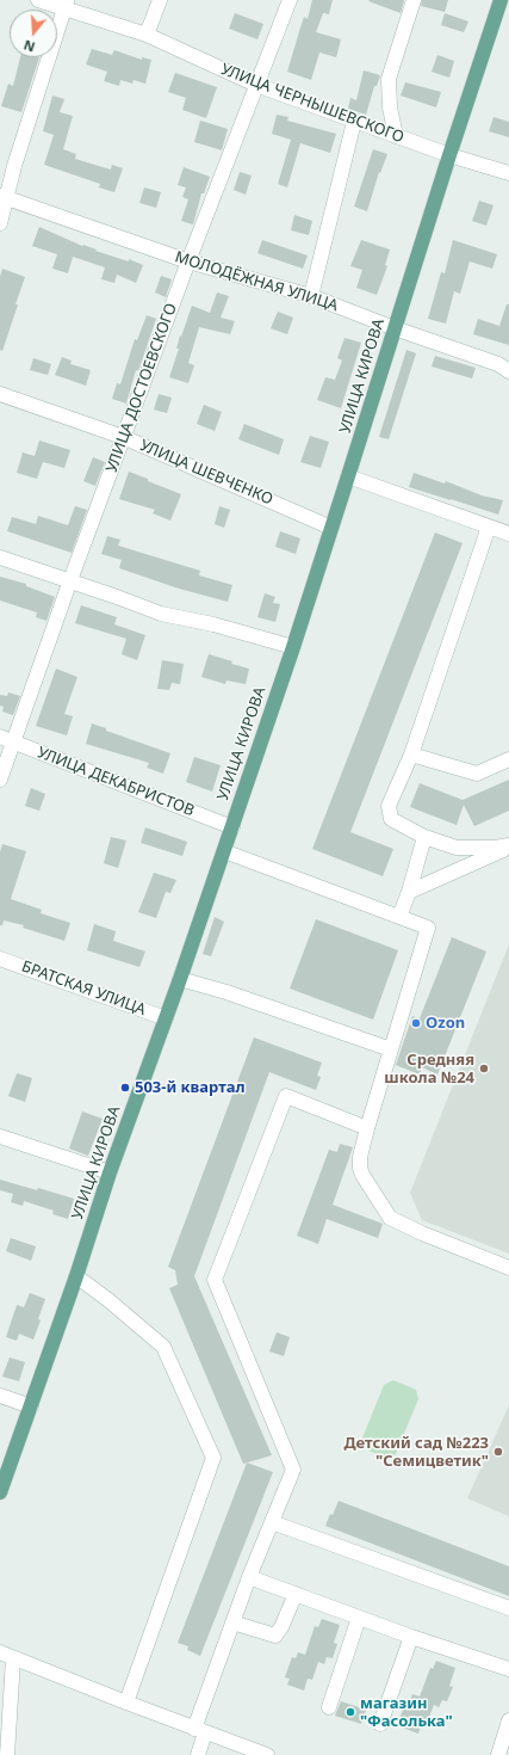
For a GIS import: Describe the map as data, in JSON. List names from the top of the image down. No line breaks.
{"streets":{"main road":["УЛИЦА КИРОВА"],"street":["УЛИЦА ЧЕРНЫШЕВСКОГО","МОЛОДЁЖНАЯ УЛИЦА","УЛИЦА ДОСТОЕВСКОГО","УЛИЦА ШЕВЧЕНКО","УЛИЦА ДЕКАБРИСТОВ","БРАТСКАЯ УЛИЦА"]},"crossings":[["УЛИЦА ЧЕРНЫШЕВСКОГО","УЛИЦА КИРОВА"],["УЛИЦА ЧЕРНЫШЕВСКОГО","УЛИЦА ДОСТОЕВСКОГО"],["МОЛОДЁЖНАЯ УЛИЦА","УЛИЦА КИРОВА"],["МОЛОДЁЖНАЯ УЛИЦА","УЛИЦА ДОСТОЕВСКОГО"],["УЛИЦА КИРОВА","УЛИЦА ШЕВЧЕНКО"],["УЛИЦА КИРОВА","УЛИЦА ДЕКАБРИСТОВ"],["УЛИЦА КИРОВА","БРАТСКАЯ УЛИЦА"],["УЛИЦА ДОСТОЕВСКОГО","УЛИЦА ШЕВЧЕНКО"],["УЛИЦА ДОСТОЕВСКОГО","УЛИЦА ДЕКАБРИСТОВ"]],"places":["Ozon","Средняя школа №24","503-й квартал","Детский сад №223 \"Семицветик\"","магазин \"Фасолька\""],"north":"bottom"}
